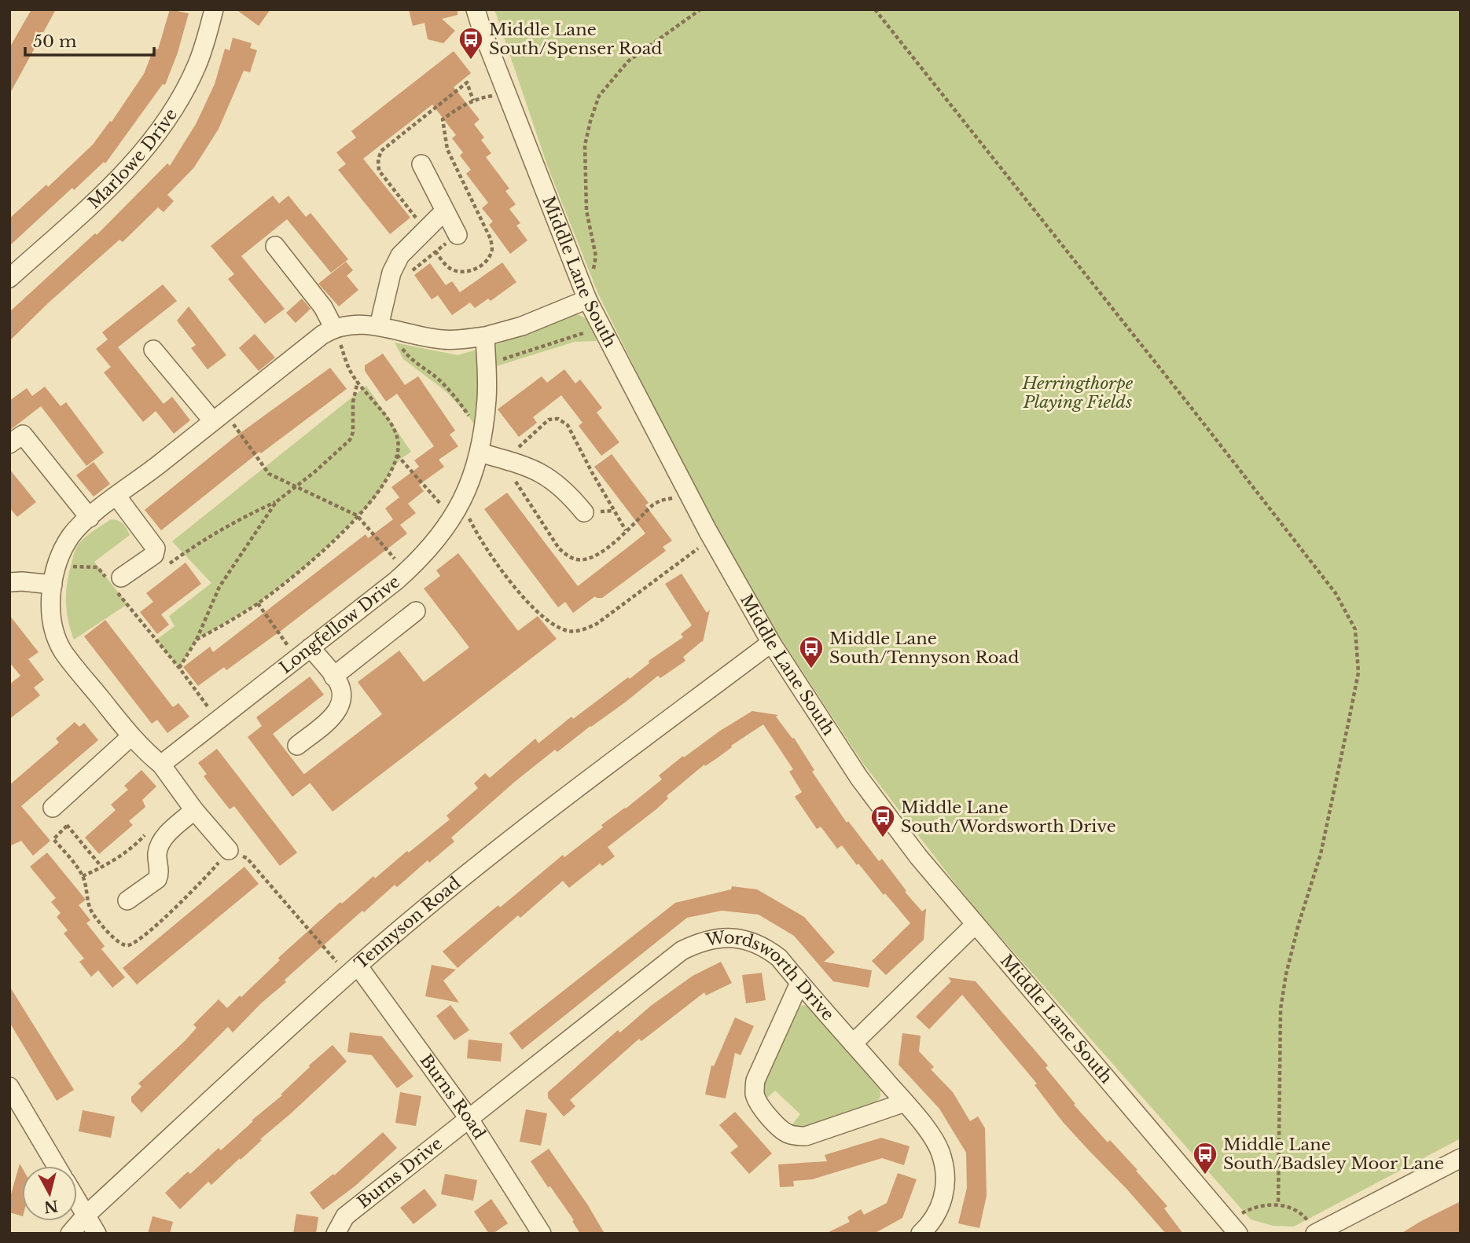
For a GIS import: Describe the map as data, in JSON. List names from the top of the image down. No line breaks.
{"streets":{"street":["Marlowe Drive","Middle Lane South","Longfellow Drive","Tennyson Road","Wordsworth Drive","Burns Road","Burns Drive"]},"crossings":[["Middle Lane South","Tennyson Road"],["Tennyson Road","Burns Road"],["Wordsworth Drive","Burns Road"],["Wordsworth Drive","Burns Drive"],["Burns Road","Burns Drive"]],"parks":["Herringthorpe Playing Fields"],"places":{"bus stop":["Middle Lane South/Spenser Road","Middle Lane South/Tennyson Road","Middle Lane South/Wordsworth Drive","Middle Lane South/Badsley Moor Lane"]},"scale_bar":"50 m","north":"bottom"}
